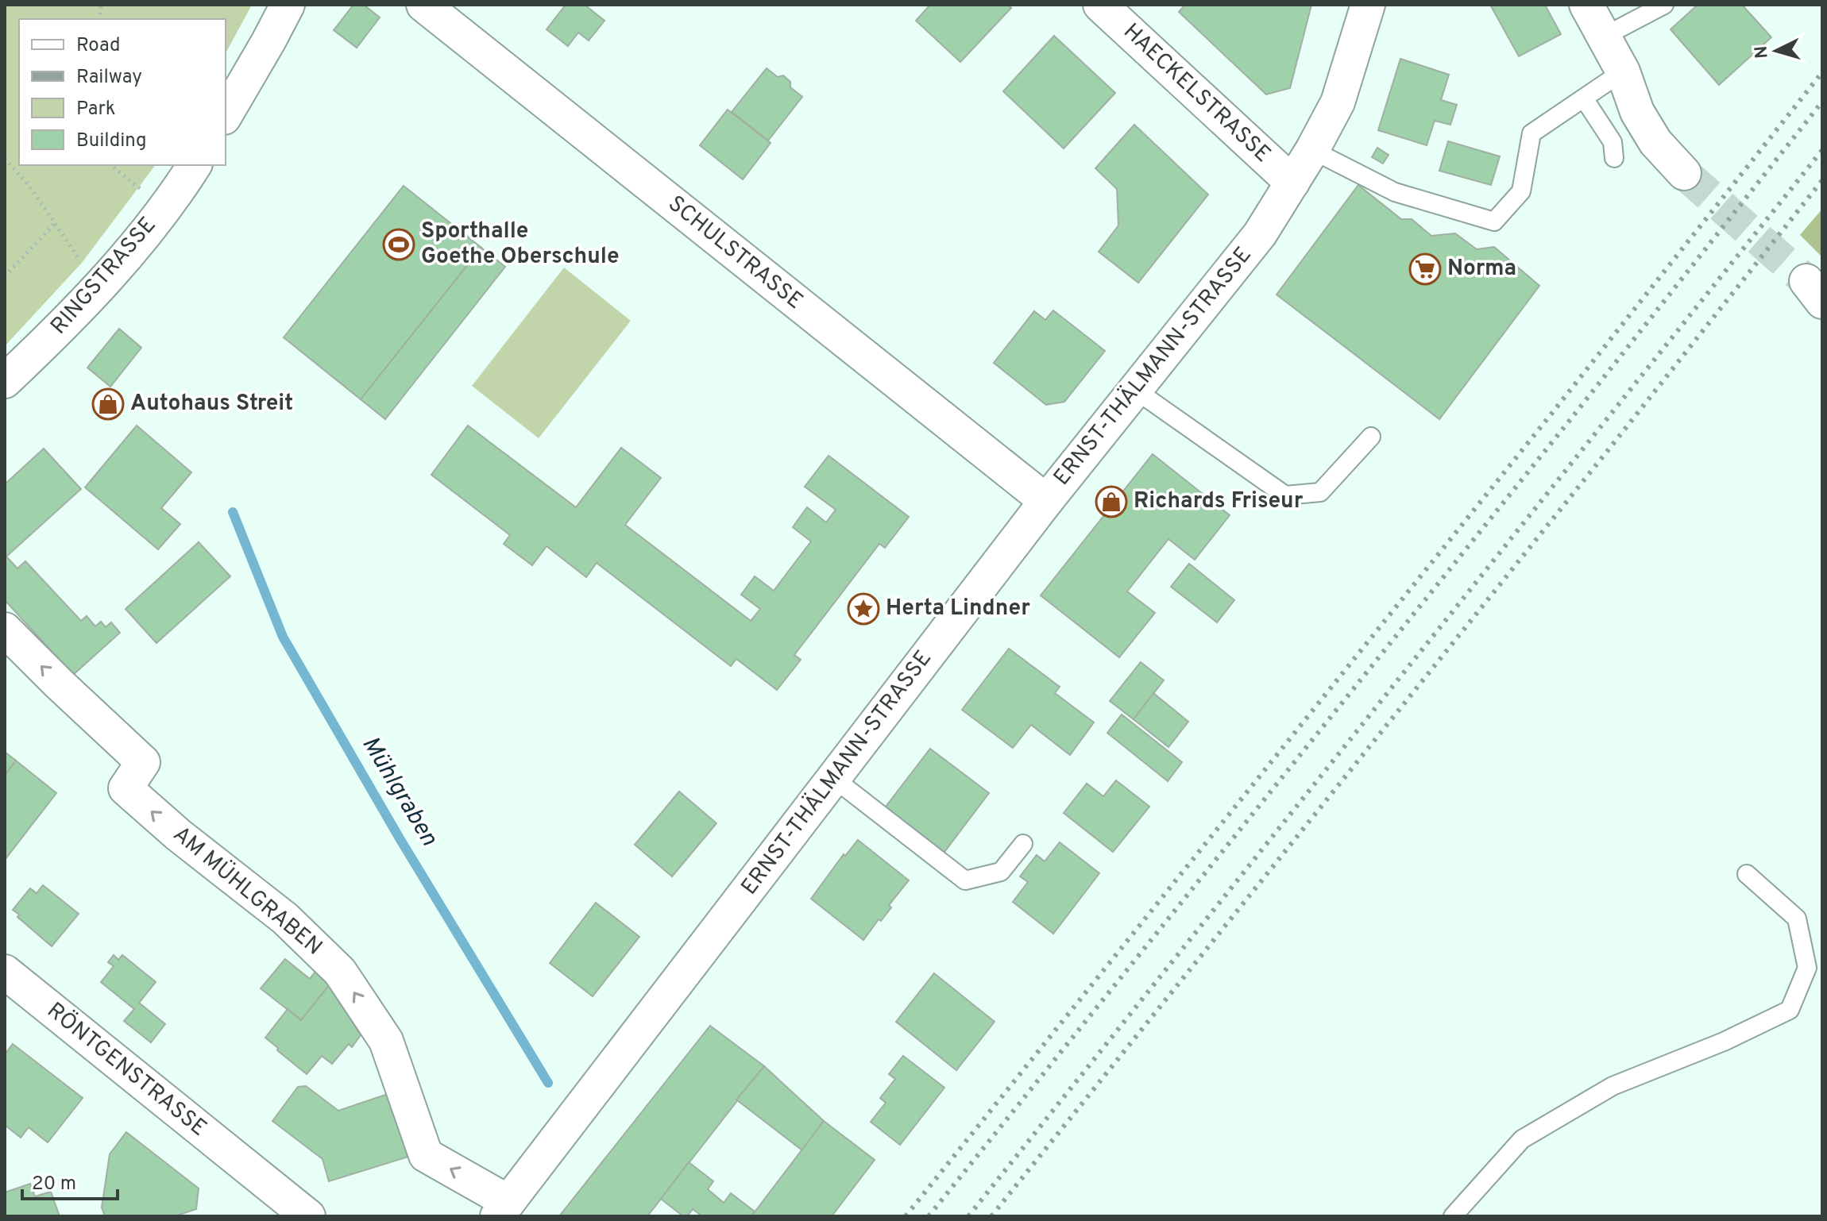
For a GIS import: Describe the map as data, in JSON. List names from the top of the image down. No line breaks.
{"streets":{"street":["HAECKELSTRASSE","SCHULSTRASSE","RINGSTRASSE","ERNST-THÄLMANN-STRASSE","AM MÜHLGRABEN","RÖNTGENSTRASSE"]},"crossings":[["HAECKELSTRASSE","ERNST-THÄLMANN-STRASSE"],["SCHULSTRASSE","ERNST-THÄLMANN-STRASSE"],["ERNST-THÄLMANN-STRASSE","AM MÜHLGRABEN"]],"one_way":["AM MÜHLGRABEN"],"water":["Mühlgraben"],"places":{"sports":["Sporthalle Goethe Oberschule"],"supermarket":["Norma"],"shop":["Autohaus Streit","Richards Friseur"],"place":["Herta Lindner"]},"legend":["Road","Railway","Park","Building"],"scale_bar":"20 m","north":"left"}
